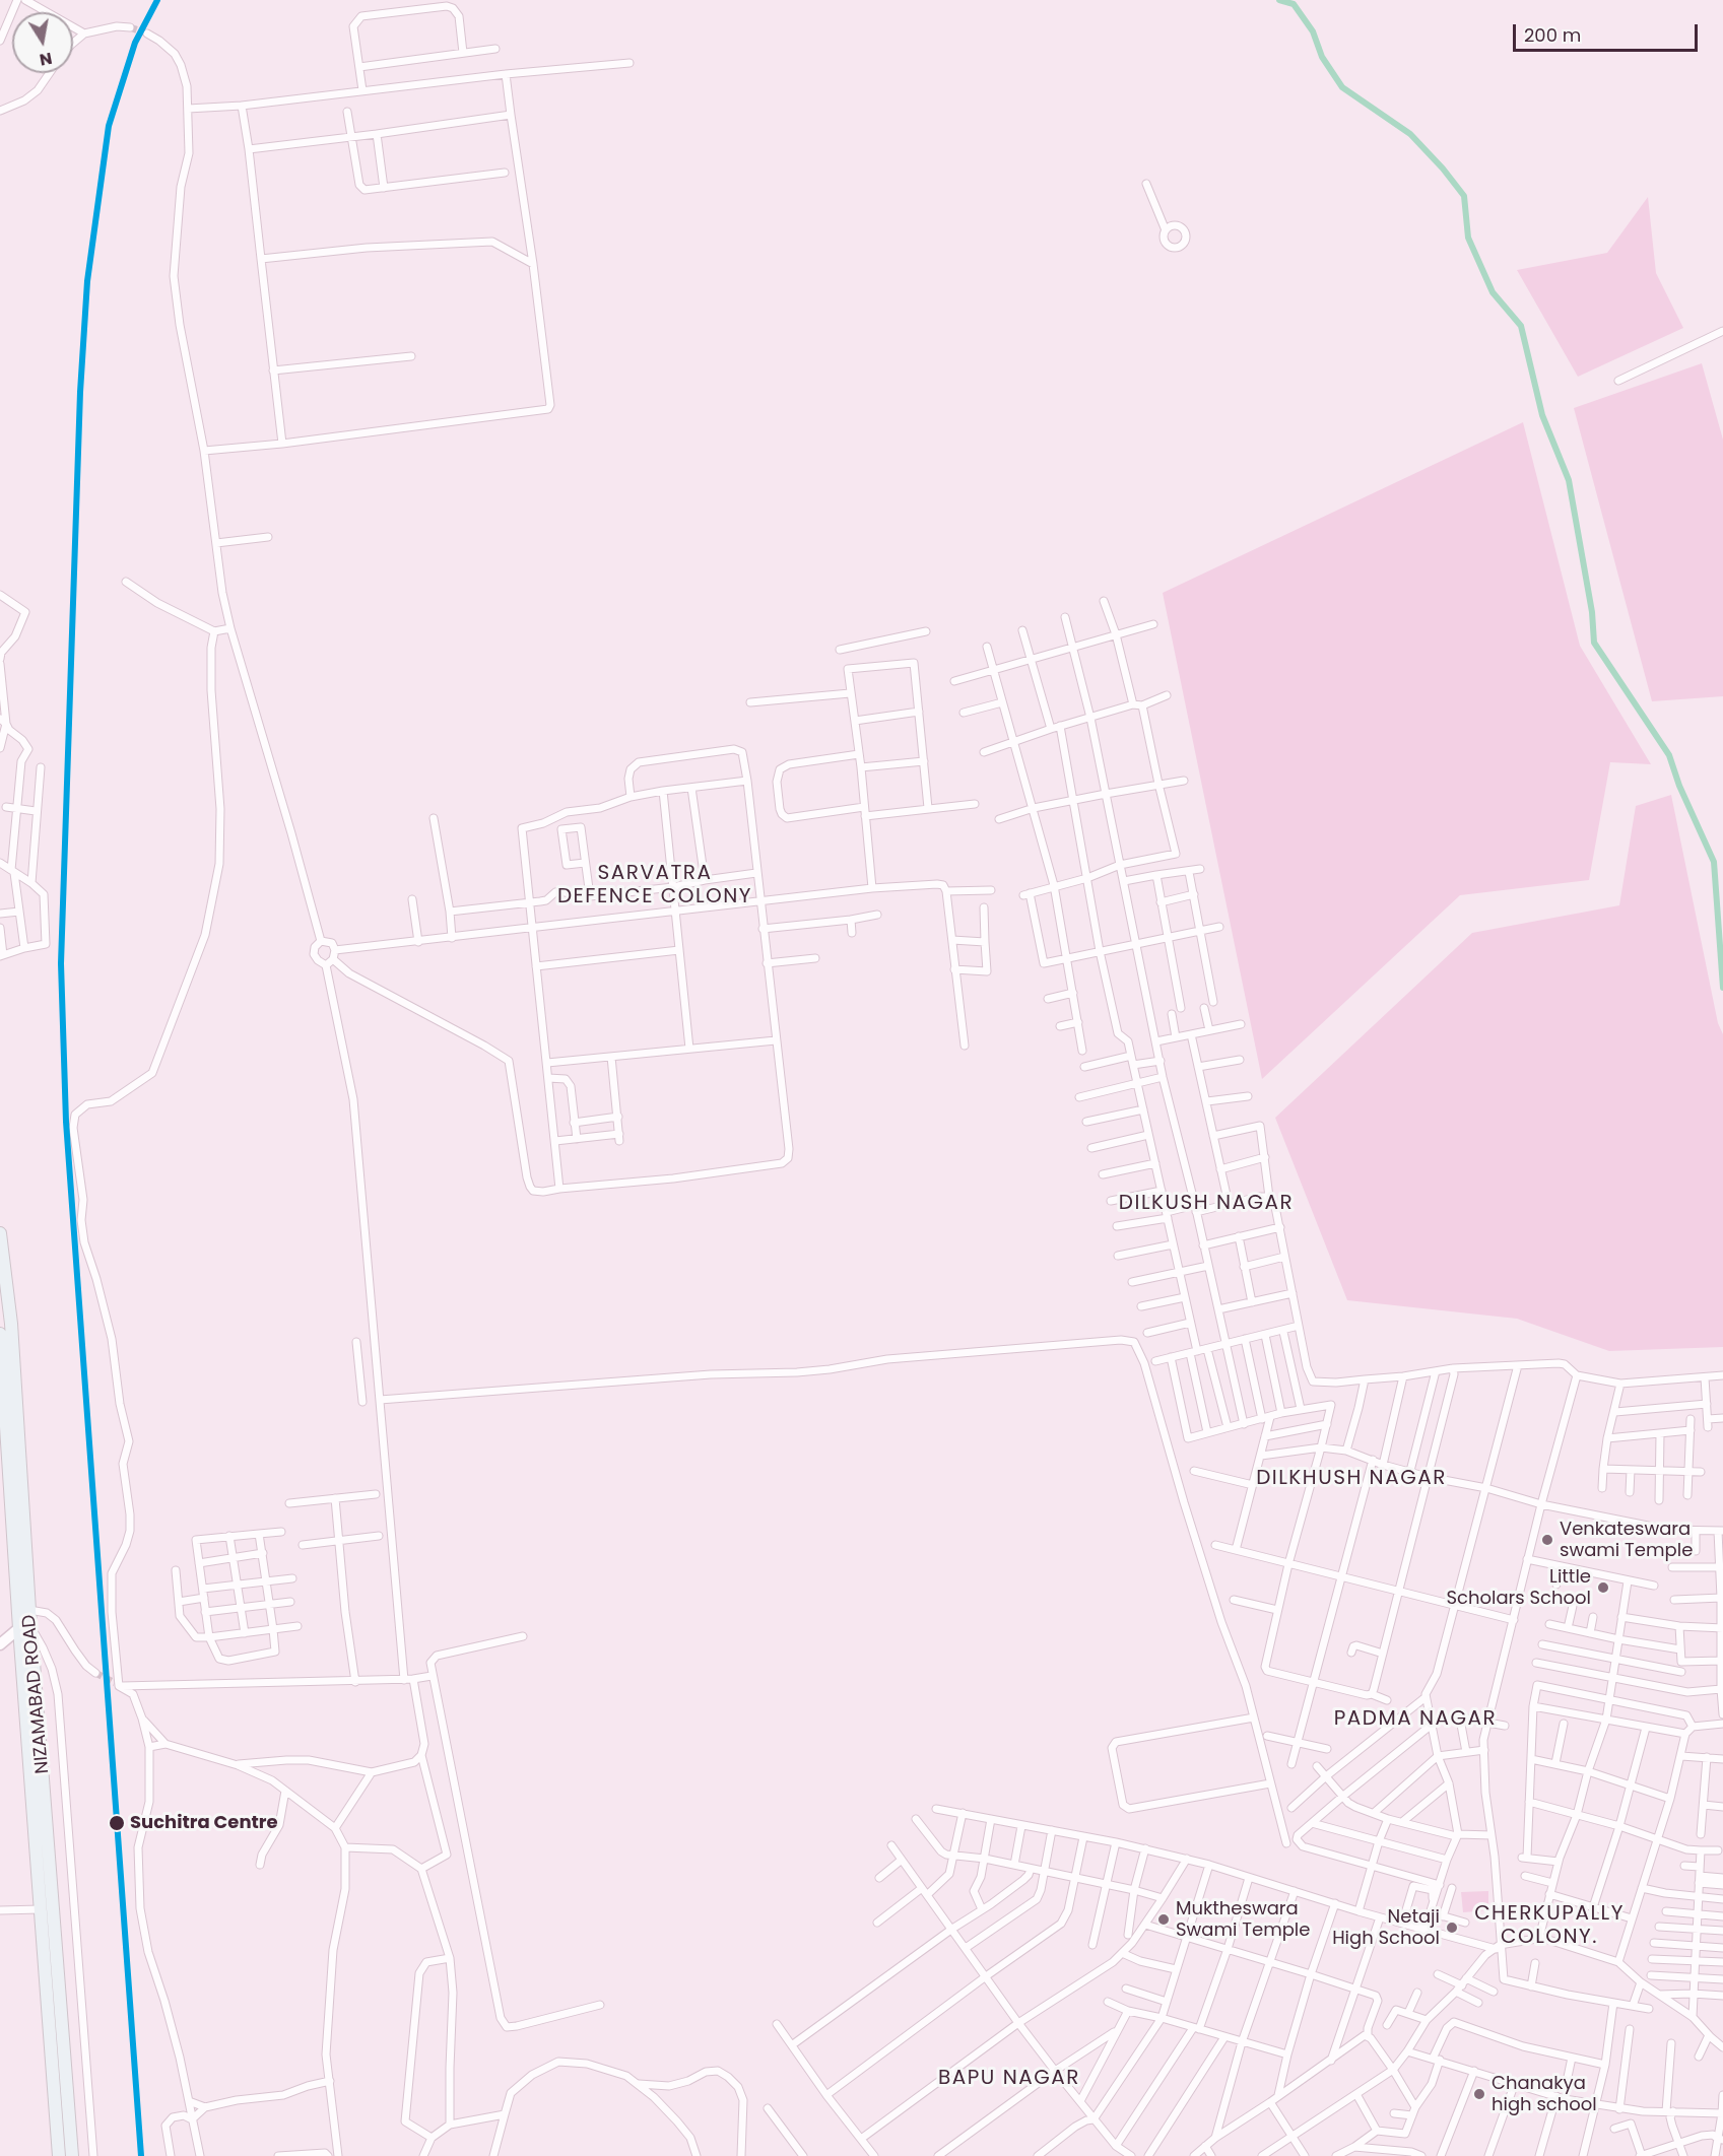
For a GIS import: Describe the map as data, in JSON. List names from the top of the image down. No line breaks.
{"streets":{"highway":["NIZAMABAD ROAD"]},"districts":["SARVATRA DEFENCE COLONY","DILKUSH NAGAR","DILKHUSH NAGAR","PADMA NAGAR","CHERKUPALLY COLONY.","BAPU NAGAR"],"places":["Venkateswara swami Temple","Little Scholars School","Suchitra Centre","Muktheswara Swami Temple","Netaji High School","Chanakya high school"],"scale_bar":"200 m","north":"bottom"}
